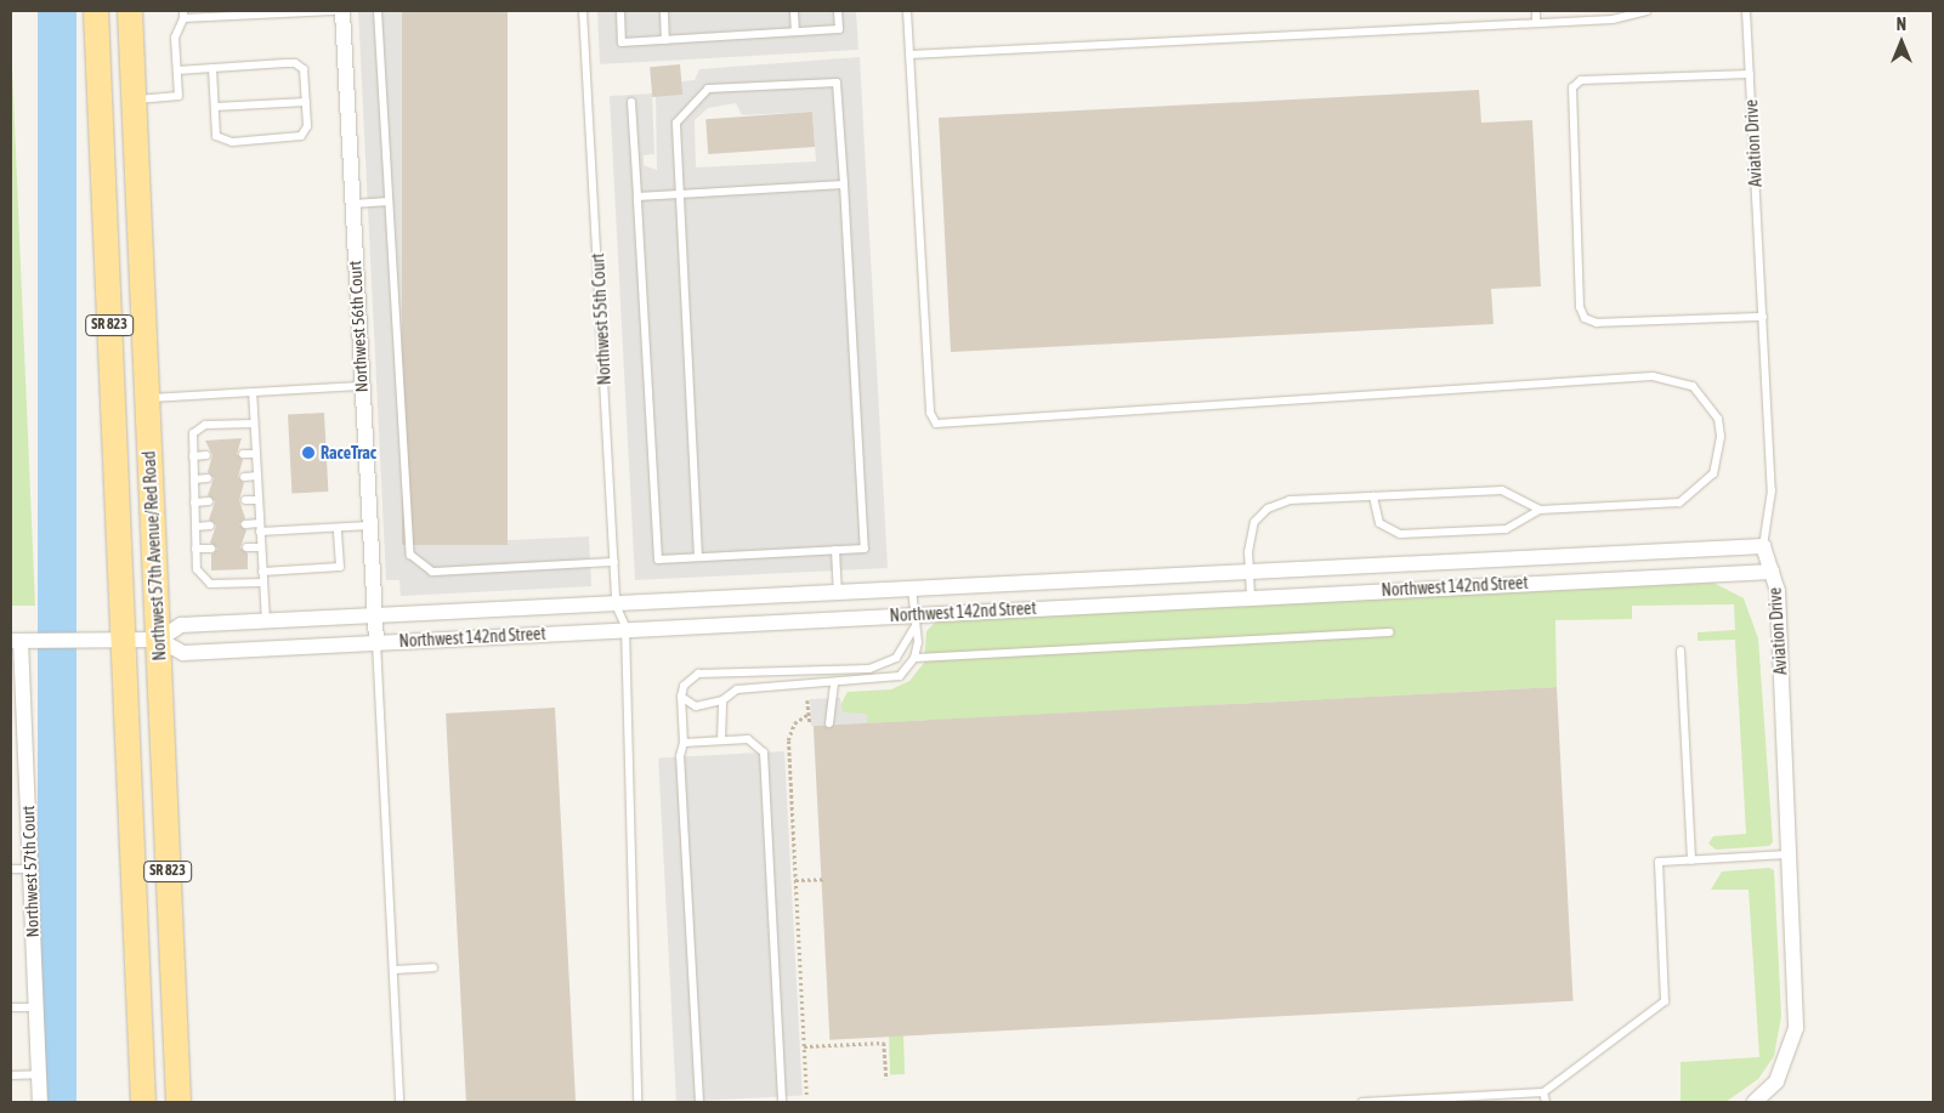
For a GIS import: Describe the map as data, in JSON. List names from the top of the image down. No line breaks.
{"streets":{"main road":["SR 823","Northwest 57th Avenue/Red Road"],"street":["Aviation Drive","Northwest 56th Court","Northwest 142nd Street","Northwest 57th Court"],"lane":["Northwest 55th Court"]},"crossings":[["Aviation Drive","Northwest 142nd Street"],["Northwest 55th Court","Northwest 142nd Street"],["Northwest 56th Court","Northwest 142nd Street"],["Northwest 57th Avenue/Red Road","Northwest 142nd Street"],["Northwest 142nd Street","Northwest 57th Court"]],"places":["RaceTrac"],"north":"top"}
